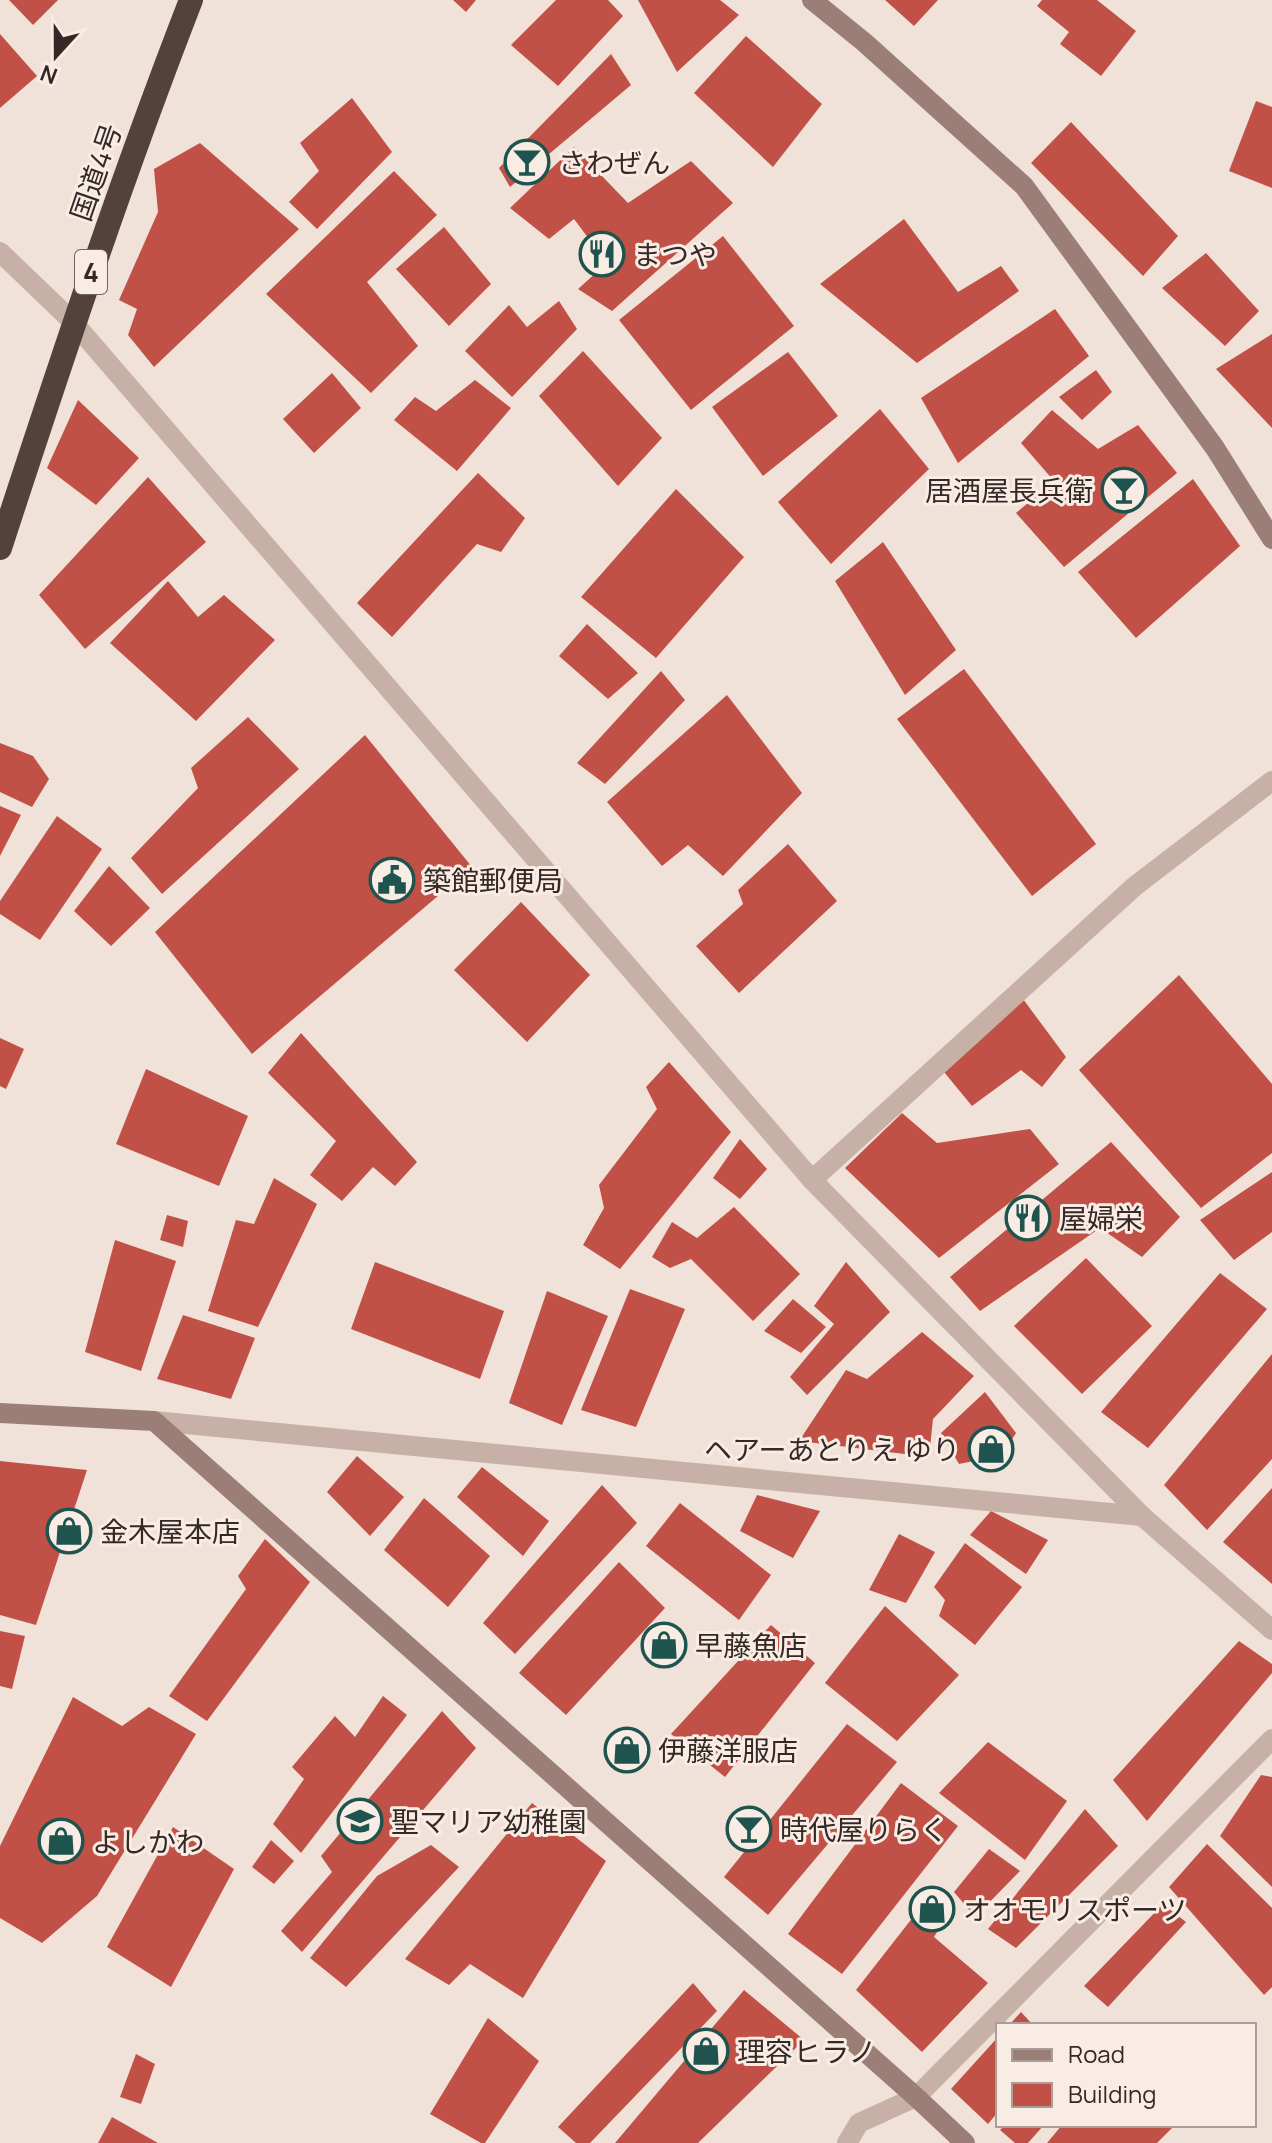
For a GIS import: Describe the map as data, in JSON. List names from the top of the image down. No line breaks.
{"streets":{"highway":["国道4号","4"]},"places":{"bar":["さわぜん","居酒屋長兵衛","時代屋りらく"],"restaurant":["まつや","屋婦栄"],"public building":["築館郵便局"],"shop":["ヘアーあとりえ ゆり","金木屋本店","早藤魚店","伊藤洋服店","よしかわ","オオモリスポーツ","理容ヒラノ"],"school or university":["聖マリア幼稚園"]},"legend":["Road","Building"],"north":"bottom"}
